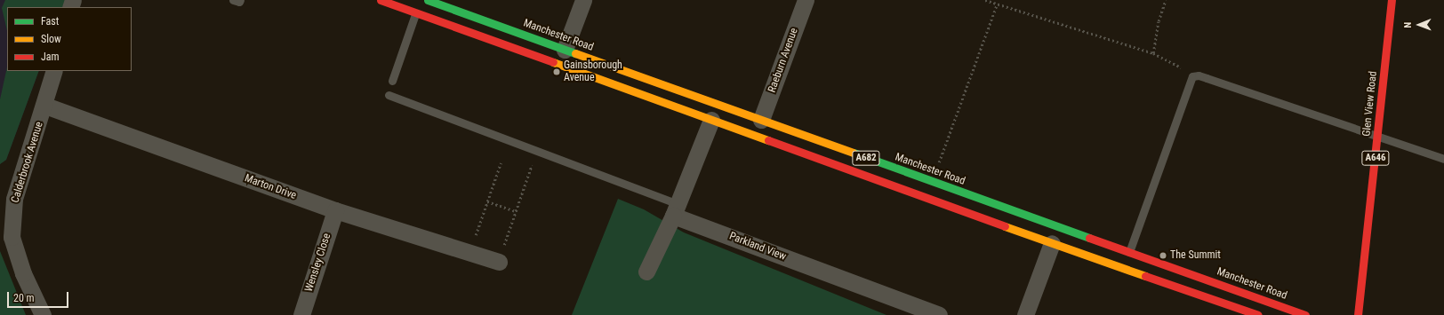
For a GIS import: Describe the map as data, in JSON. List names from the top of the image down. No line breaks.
{"streets":{"main road":["Manchester Road","Glen View Road","A682","A646"],"street":["Raeburn Avenue","Calderbrook Avenue","Marton Drive","Parkland View","Wensley Close"]},"crossings":[["Manchester Road","Raeburn Avenue"],["Calderbrook Avenue","Marton Drive"],["Marton Drive","Wensley Close"]],"places":["Gainsborough Avenue","The Summit"],"legend":["Fast","Slow","Jam"],"scale_bar":"20 m","north":"left"}
